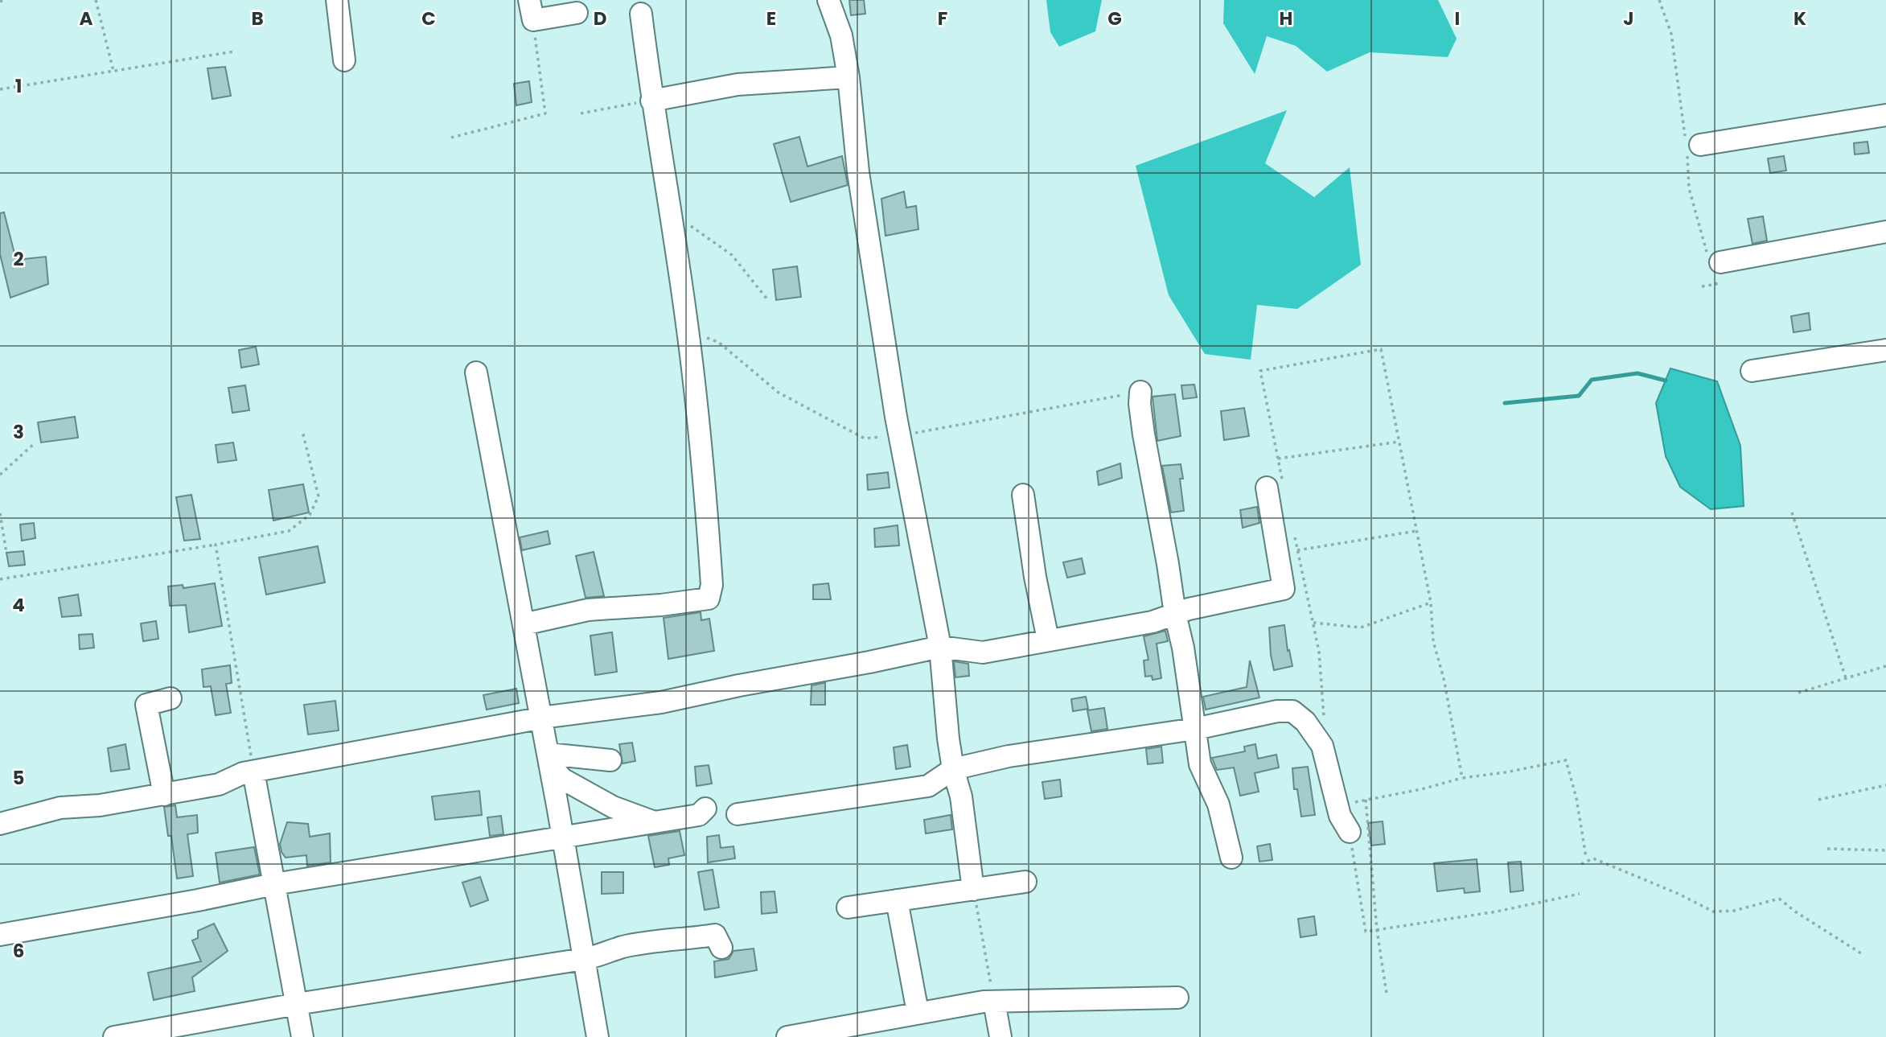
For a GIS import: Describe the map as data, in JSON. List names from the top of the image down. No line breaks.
{"grid":{"columns":["A","B","C","D","E","F","G","H","I","J","K"],"rows":["1","2","3","4","5","6"]}}
